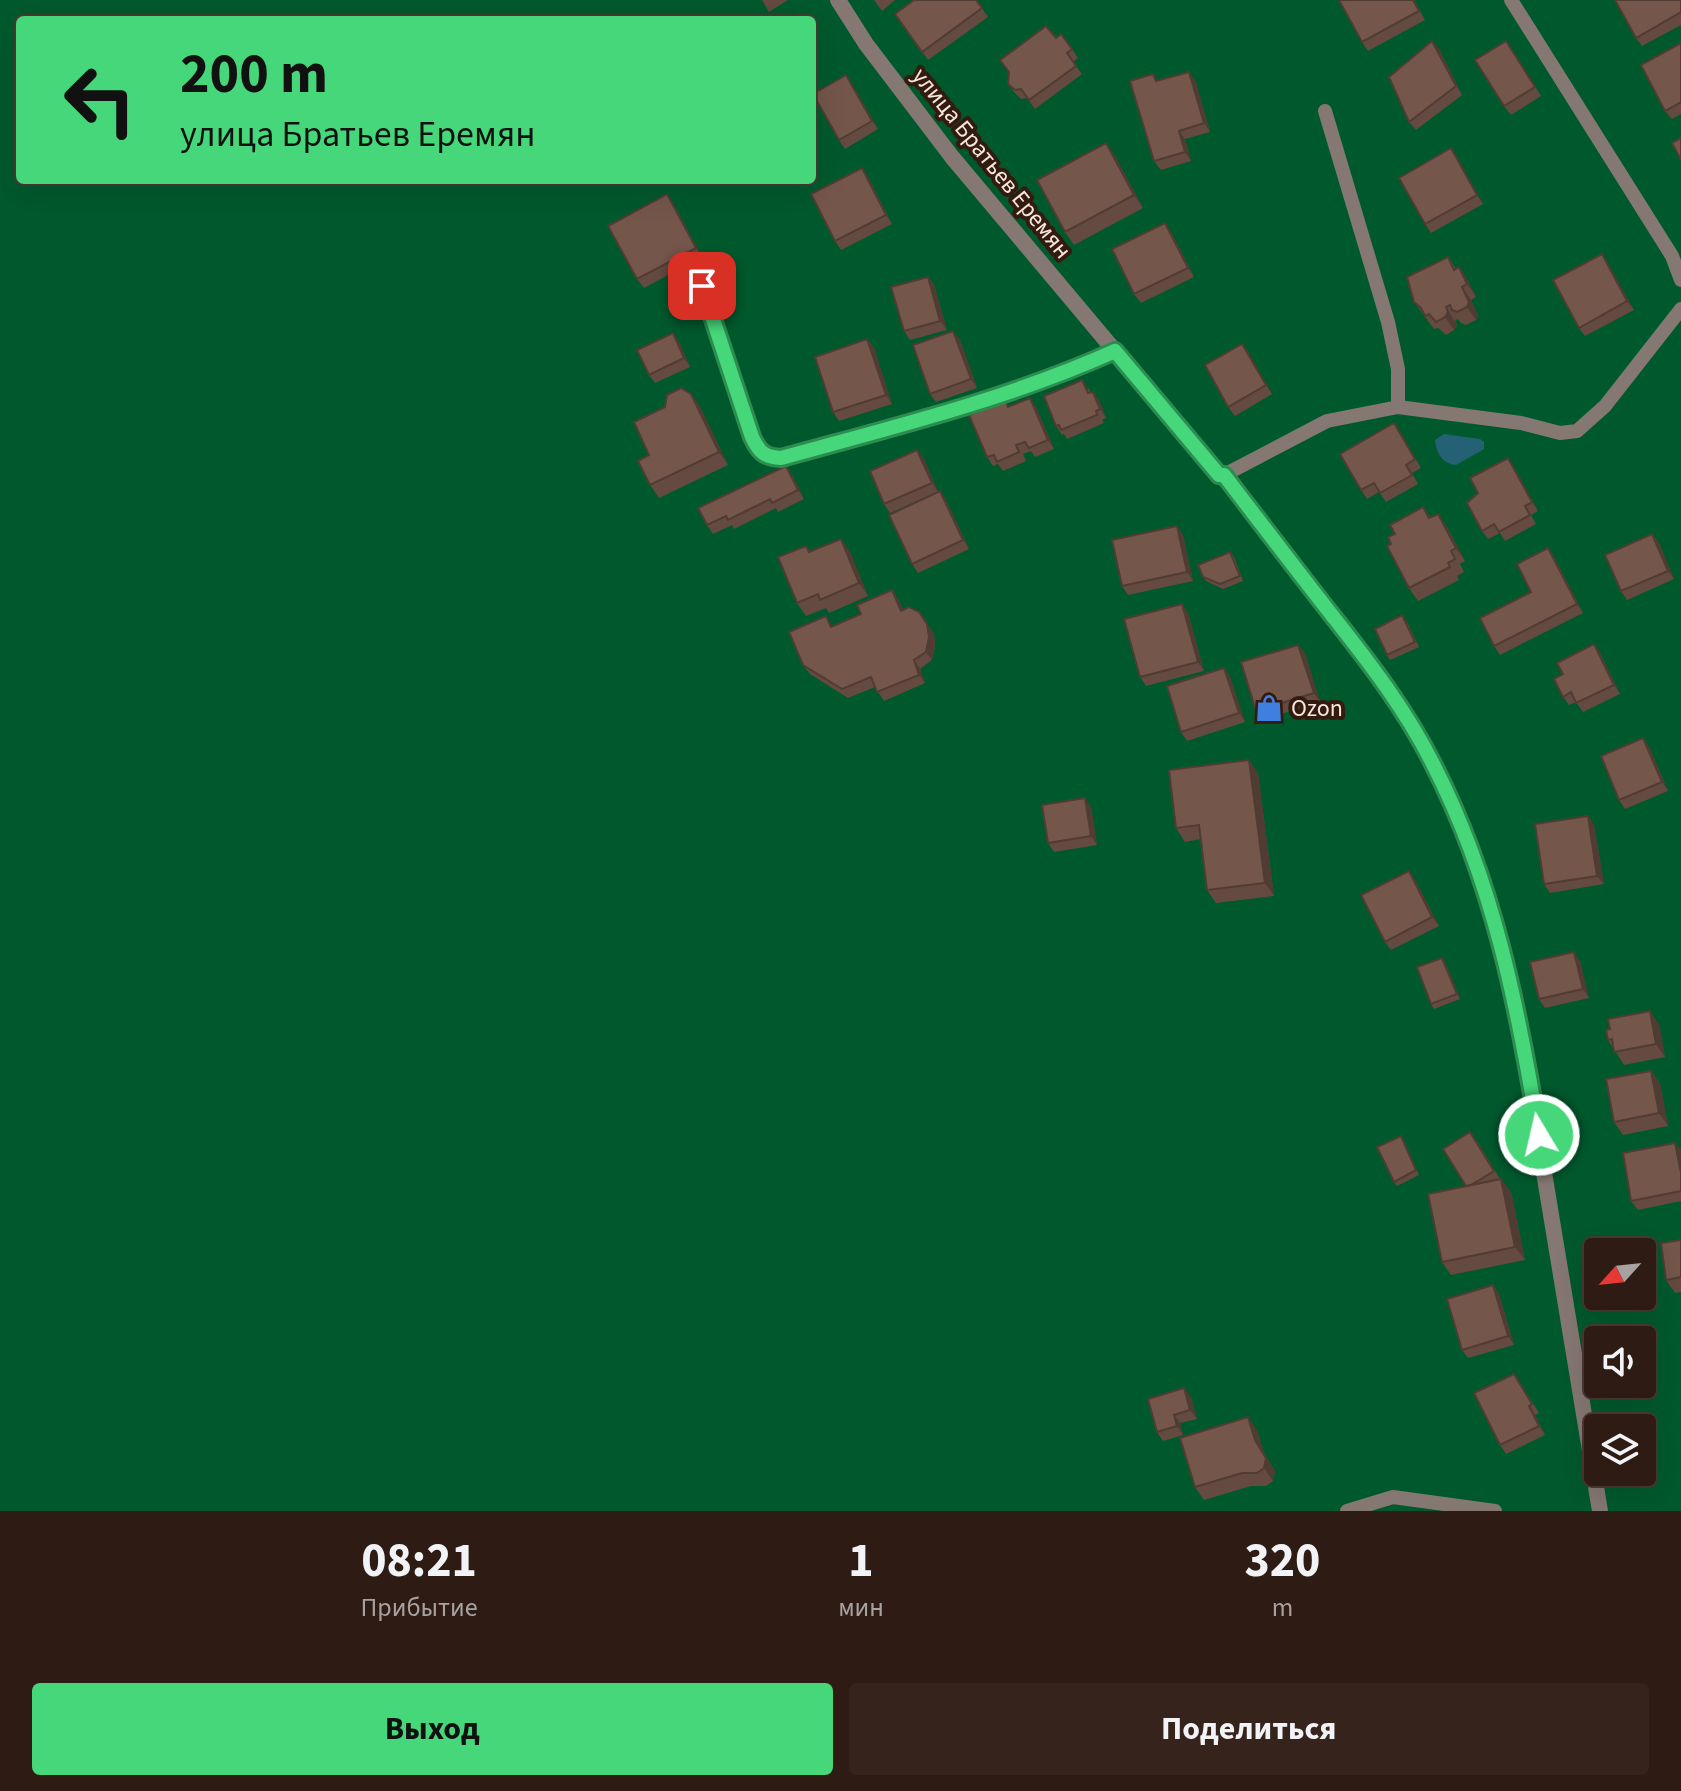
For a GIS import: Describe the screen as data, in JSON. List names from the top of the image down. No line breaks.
{"streets":{"street":["улица Братьев Еремян"]},"places":{"shop":["Ozon"]},"north":"bottom left","page":{"turn":["200 m","улица Братьев Еремян"],"eta":["08:21","Прибытие","1","мин","320","m"],"buttons":["Выход","Поделиться"]}}
